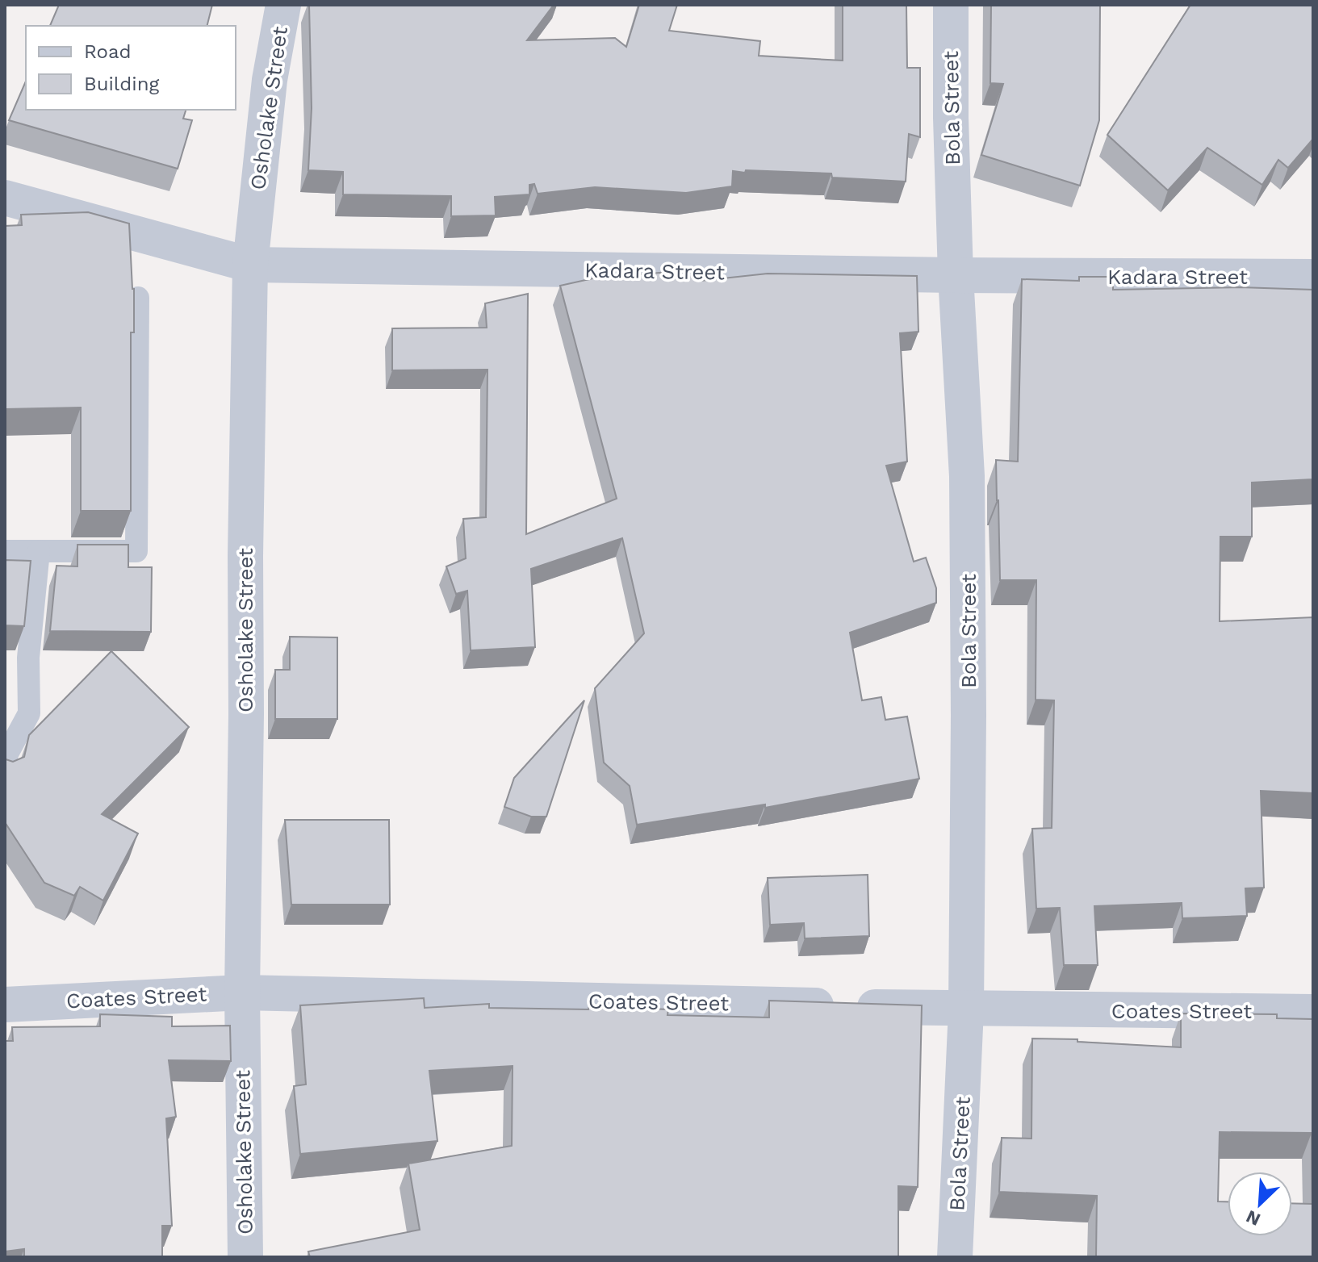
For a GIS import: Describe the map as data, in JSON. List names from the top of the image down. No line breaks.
{"streets":{"street":["Osholake Street","Bola Street","Kadara Street","Coates Street"]},"crossings":[["Osholake Street","Kadara Street"],["Osholake Street","Coates Street"],["Bola Street","Kadara Street"],["Bola Street","Coates Street"]],"legend":["Road","Building"],"north":"bottom left"}
